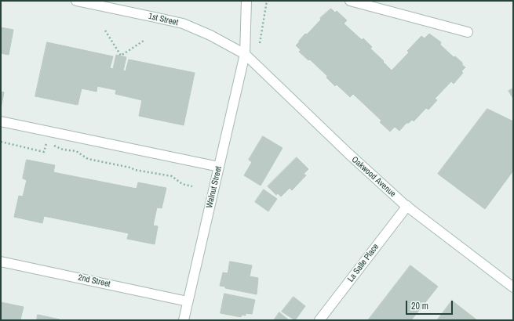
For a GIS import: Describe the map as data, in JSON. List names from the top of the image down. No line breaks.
{"streets":{"street":["1st Street","Oakwood Avenue","Walnut Street","La Salle Place","2nd Street"]},"crossings":[["1st Street","Oakwood Avenue"],["1st Street","Walnut Street"],["Oakwood Avenue","Walnut Street"],["Oakwood Avenue","La Salle Place"],["Walnut Street","2nd Street"]],"scale_bar":"20 m"}
